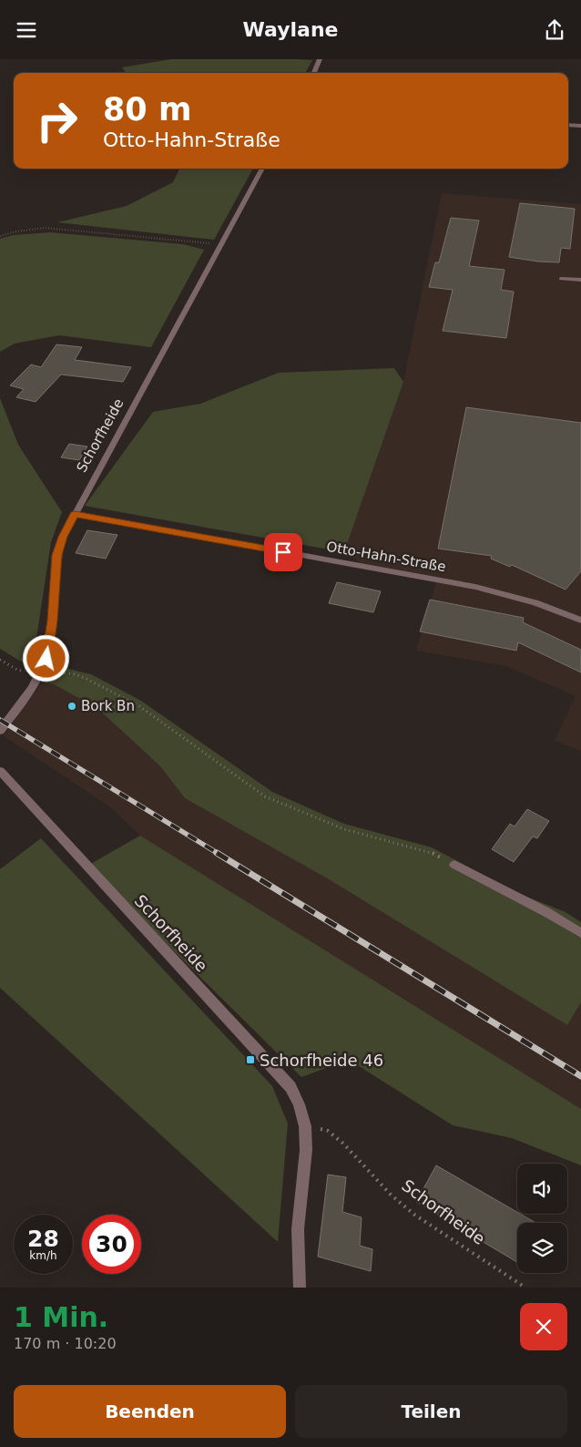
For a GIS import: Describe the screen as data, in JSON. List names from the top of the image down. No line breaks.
{"streets":{"street":["Schorfheide","Otto-Hahn-Straße"]},"crossings":[["Schorfheide","Otto-Hahn-Straße"]],"places":{"other":["Bork Bn"],"transit":["Schorfheide 46"]},"page":{"header":"Waylane","turn":["80 m","Otto-Hahn-Straße"],"speed":"28 km/h","limit":"30","heading":["1 Min.","170 m · 10:20"],"buttons":["Beenden","Teilen"]}}
